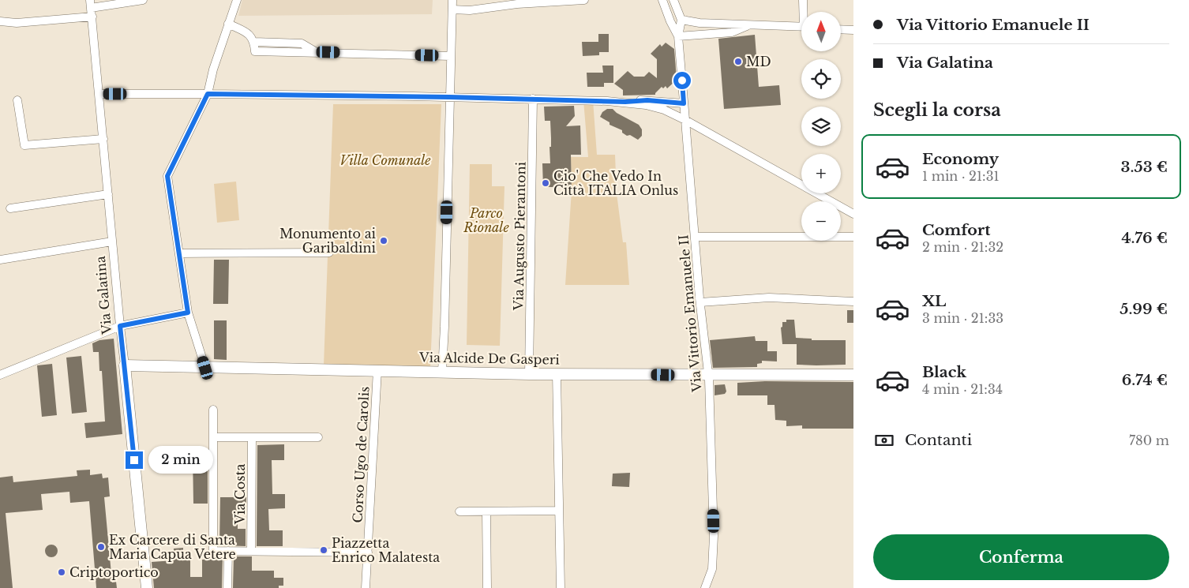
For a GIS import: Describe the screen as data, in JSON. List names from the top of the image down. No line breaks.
{"streets":{"main road":["Via Galatina","Via Alcide De Gasperi"],"street":["Via Augusto Pierantoni","Via Vittorio Emanuele II","Corso Ugo de Carolis","Via Costa"]},"crossings":[["Via Augusto Pierantoni","Via Alcide De Gasperi"],["Via Galatina","Via Alcide De Gasperi"],["Via Vittorio Emanuele II","Via Alcide De Gasperi"],["Via Alcide De Gasperi","Corso Ugo de Carolis"]],"parks":["Villa Comunale","Parco Rionale"],"places":["MD","Cio' Che Vedo In Città ITALIA Onlus","Monumento ai Garibaldini","Ex Carcere di Santa Maria Capua Vetere","Piazzetta Enrico Malatesta","Criptoportico"],"north":"top","page":{"banner":["Via Vittorio Emanuele II","Via Galatina"],"map_buttons":["+","−"],"heading":"Scegli la corsa","list":[{"name":"Economy","note":"1 min · 21:31","value":"3.53 €"},{"name":"Comfort","note":"2 min · 21:32","value":"4.76 €"},{"name":"XL","note":"3 min · 21:33","value":"5.99 €"},{"name":"Black","note":"4 min · 21:34","value":"6.74 €"}],"pay":["Contanti","780 m"],"bubble":"2 min","buttons":"Conferma"}}
